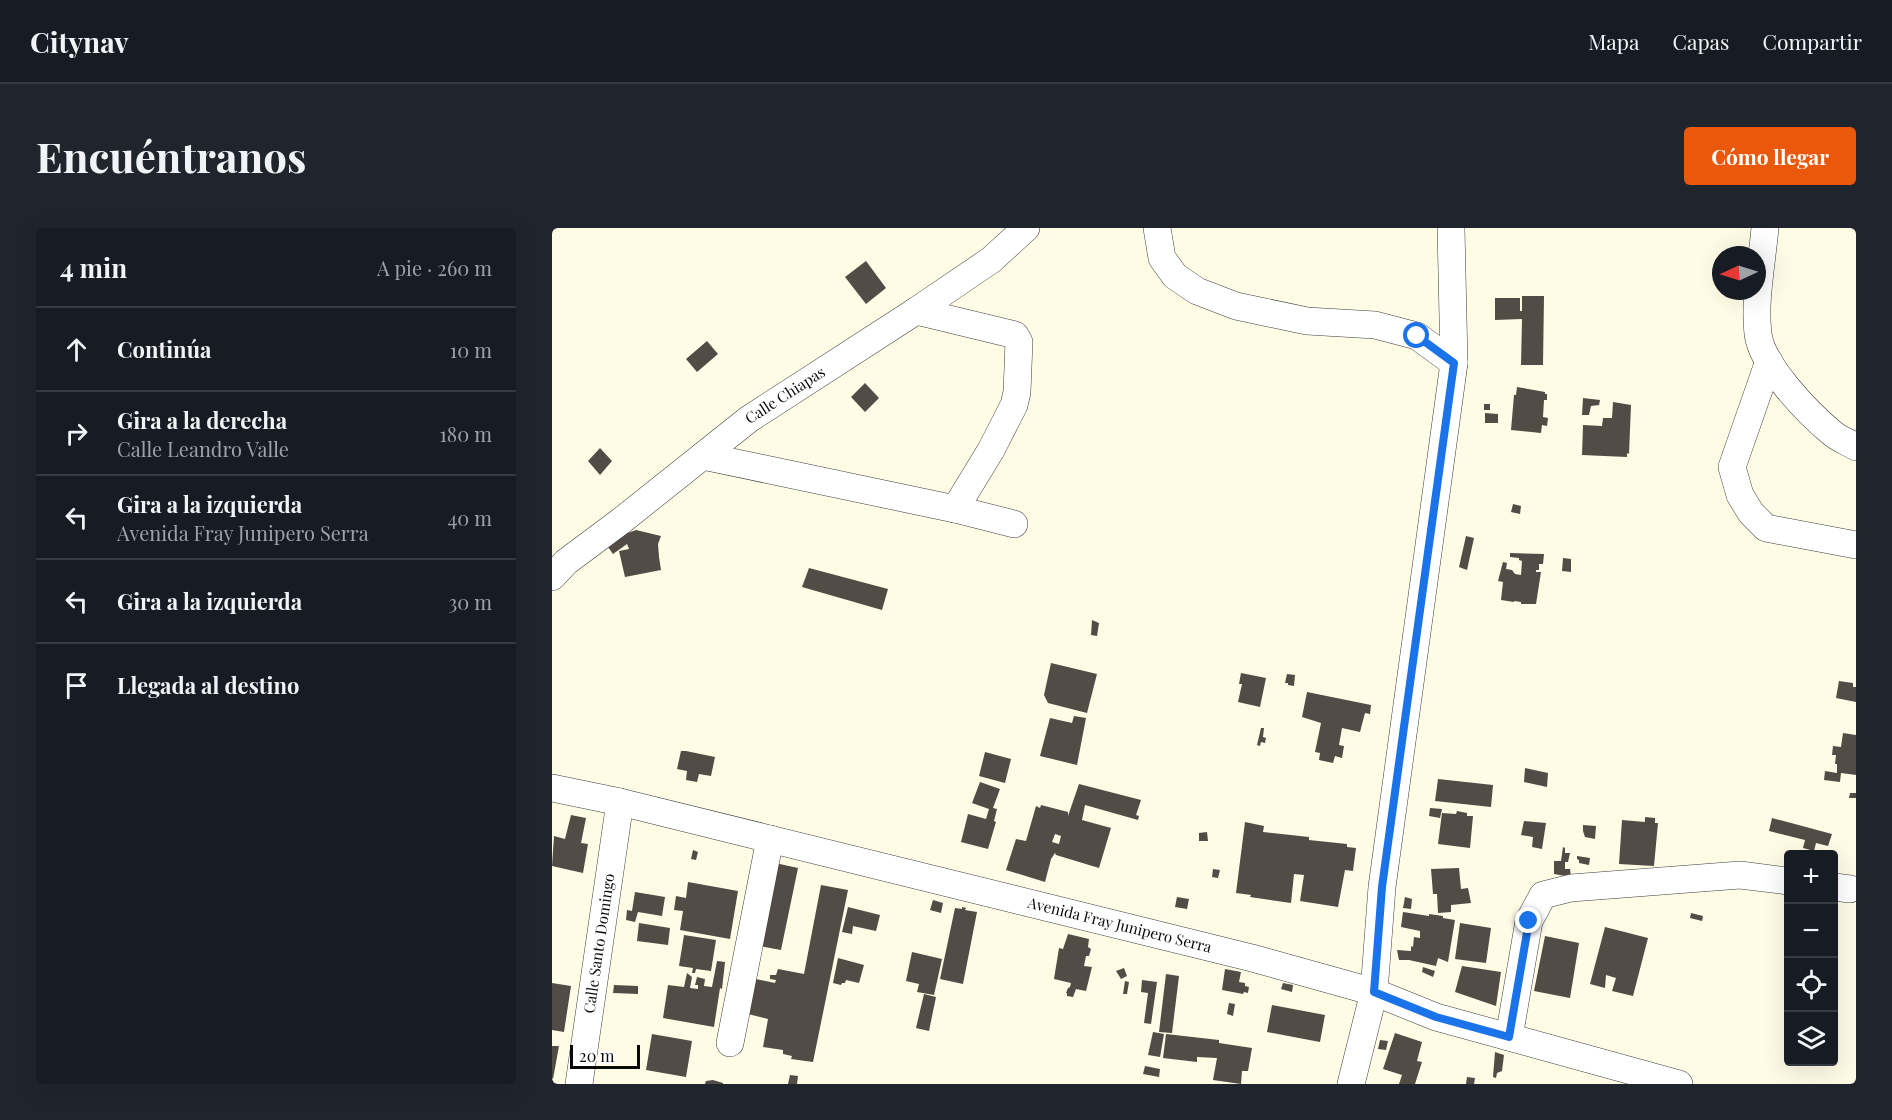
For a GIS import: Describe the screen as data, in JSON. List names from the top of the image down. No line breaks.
{"streets":{"street":["Calle Chiapas","Avenida Fray Junipero Serra","Calle Santo Domingo"]},"crossings":[["Avenida Fray Junipero Serra","Calle Santo Domingo"]],"scale_bar":"20 m","north":"left","page":{"header":"Citynav","nav":["Mapa","Capas","Compartir"],"buttons":"Cómo llegar","title":"Encuéntranos","heading":["4 min","A pie · 260 m"],"list":[["Continúa","10 m"],["Gira a la derecha","Calle Leandro Valle","180 m"],["Gira a la izquierda","Avenida Fray Junipero Serra","40 m"],["Gira a la izquierda","30 m"],"Llegada al destino"],"map_buttons":["+","−"],"scale":"20 m"}}
